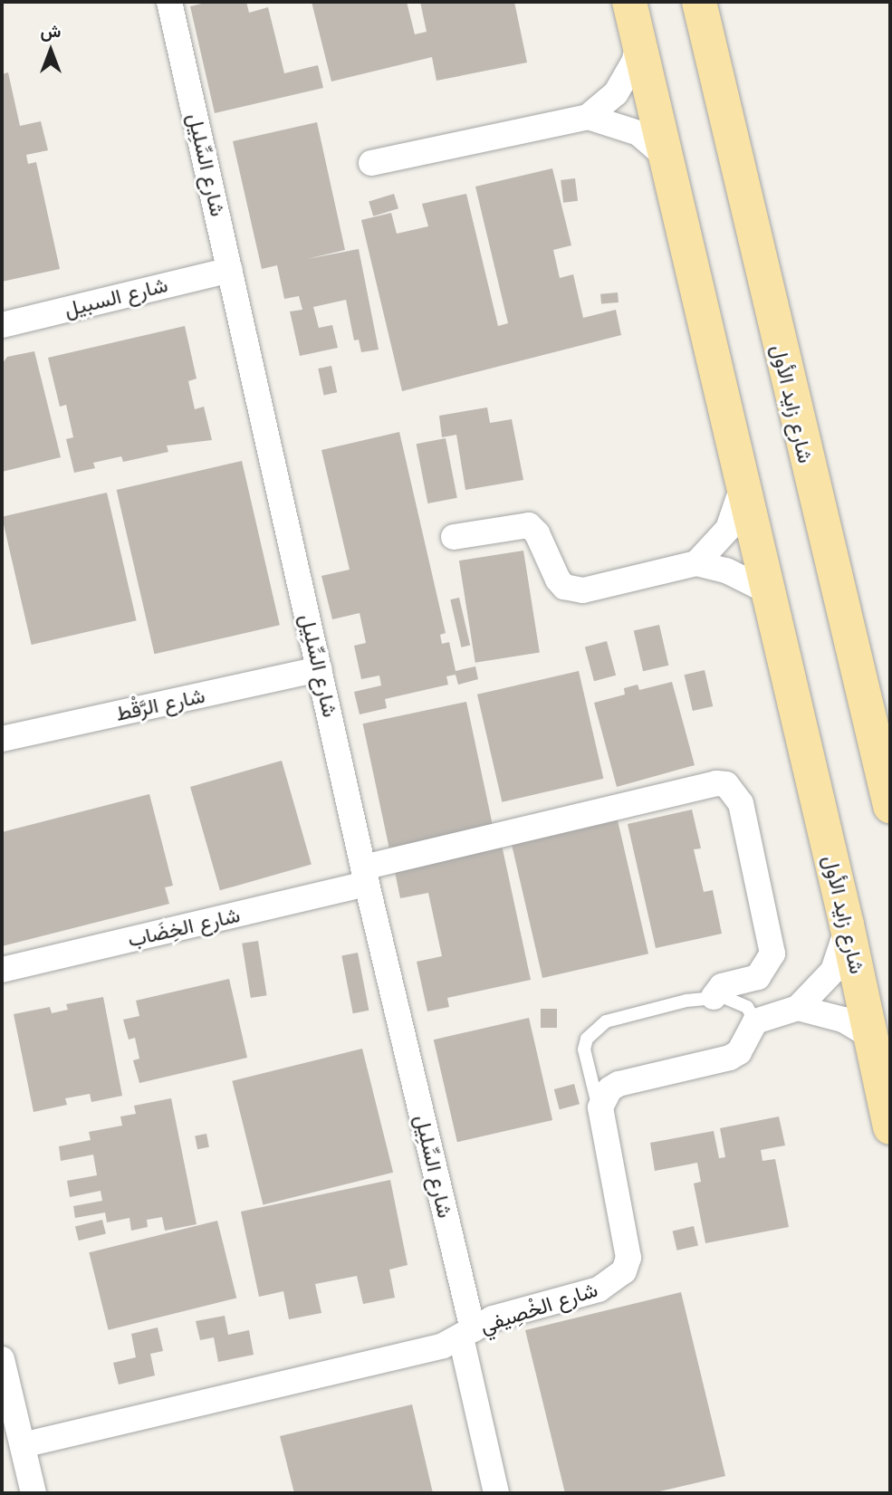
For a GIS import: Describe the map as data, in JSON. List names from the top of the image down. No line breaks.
{"streets":{"main road":["شارع زايد الأول"],"street":["شارع السِّلِيل","شارع السبيل","شارع الرَّقْط","شارع الخِضَاب","شارع الخْصِيفي"]},"crossings":[["شارع السِّلِيل","شارع السبيل"],["شارع السِّلِيل","شارع الرَّقْط"],["شارع السِّلِيل","شارع الخِضَاب"],["شارع السِّلِيل","شارع الخْصِيفي"]],"north":"top"}
